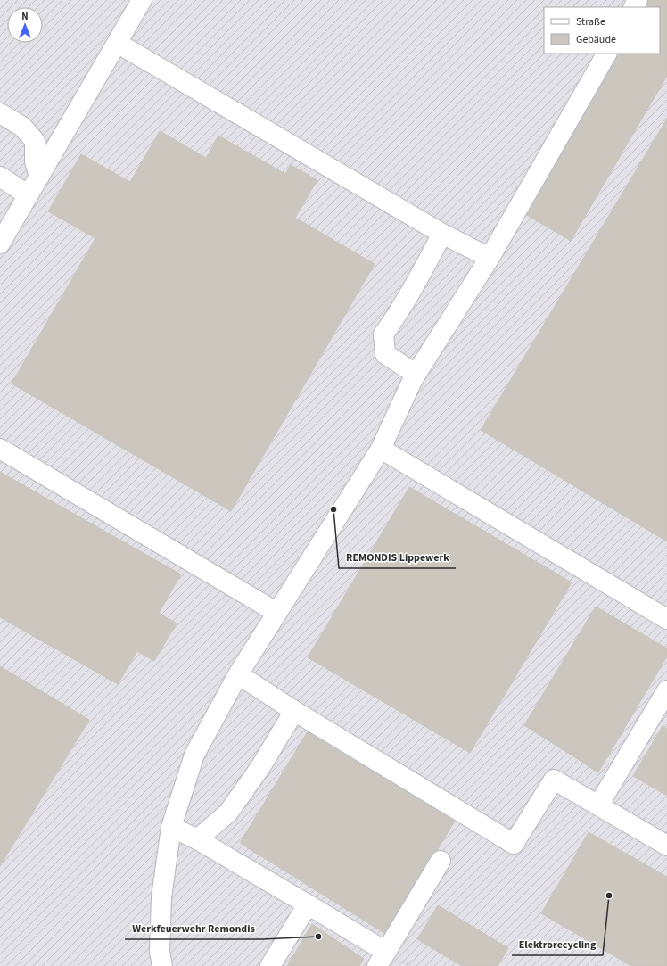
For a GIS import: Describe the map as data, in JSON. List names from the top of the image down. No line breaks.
{"places":["REMONDIS Lippewerk","Elektrorecycling","Werkfeuerwehr Remondis"],"legend":["Straße","Gebäude"],"north":"top"}
